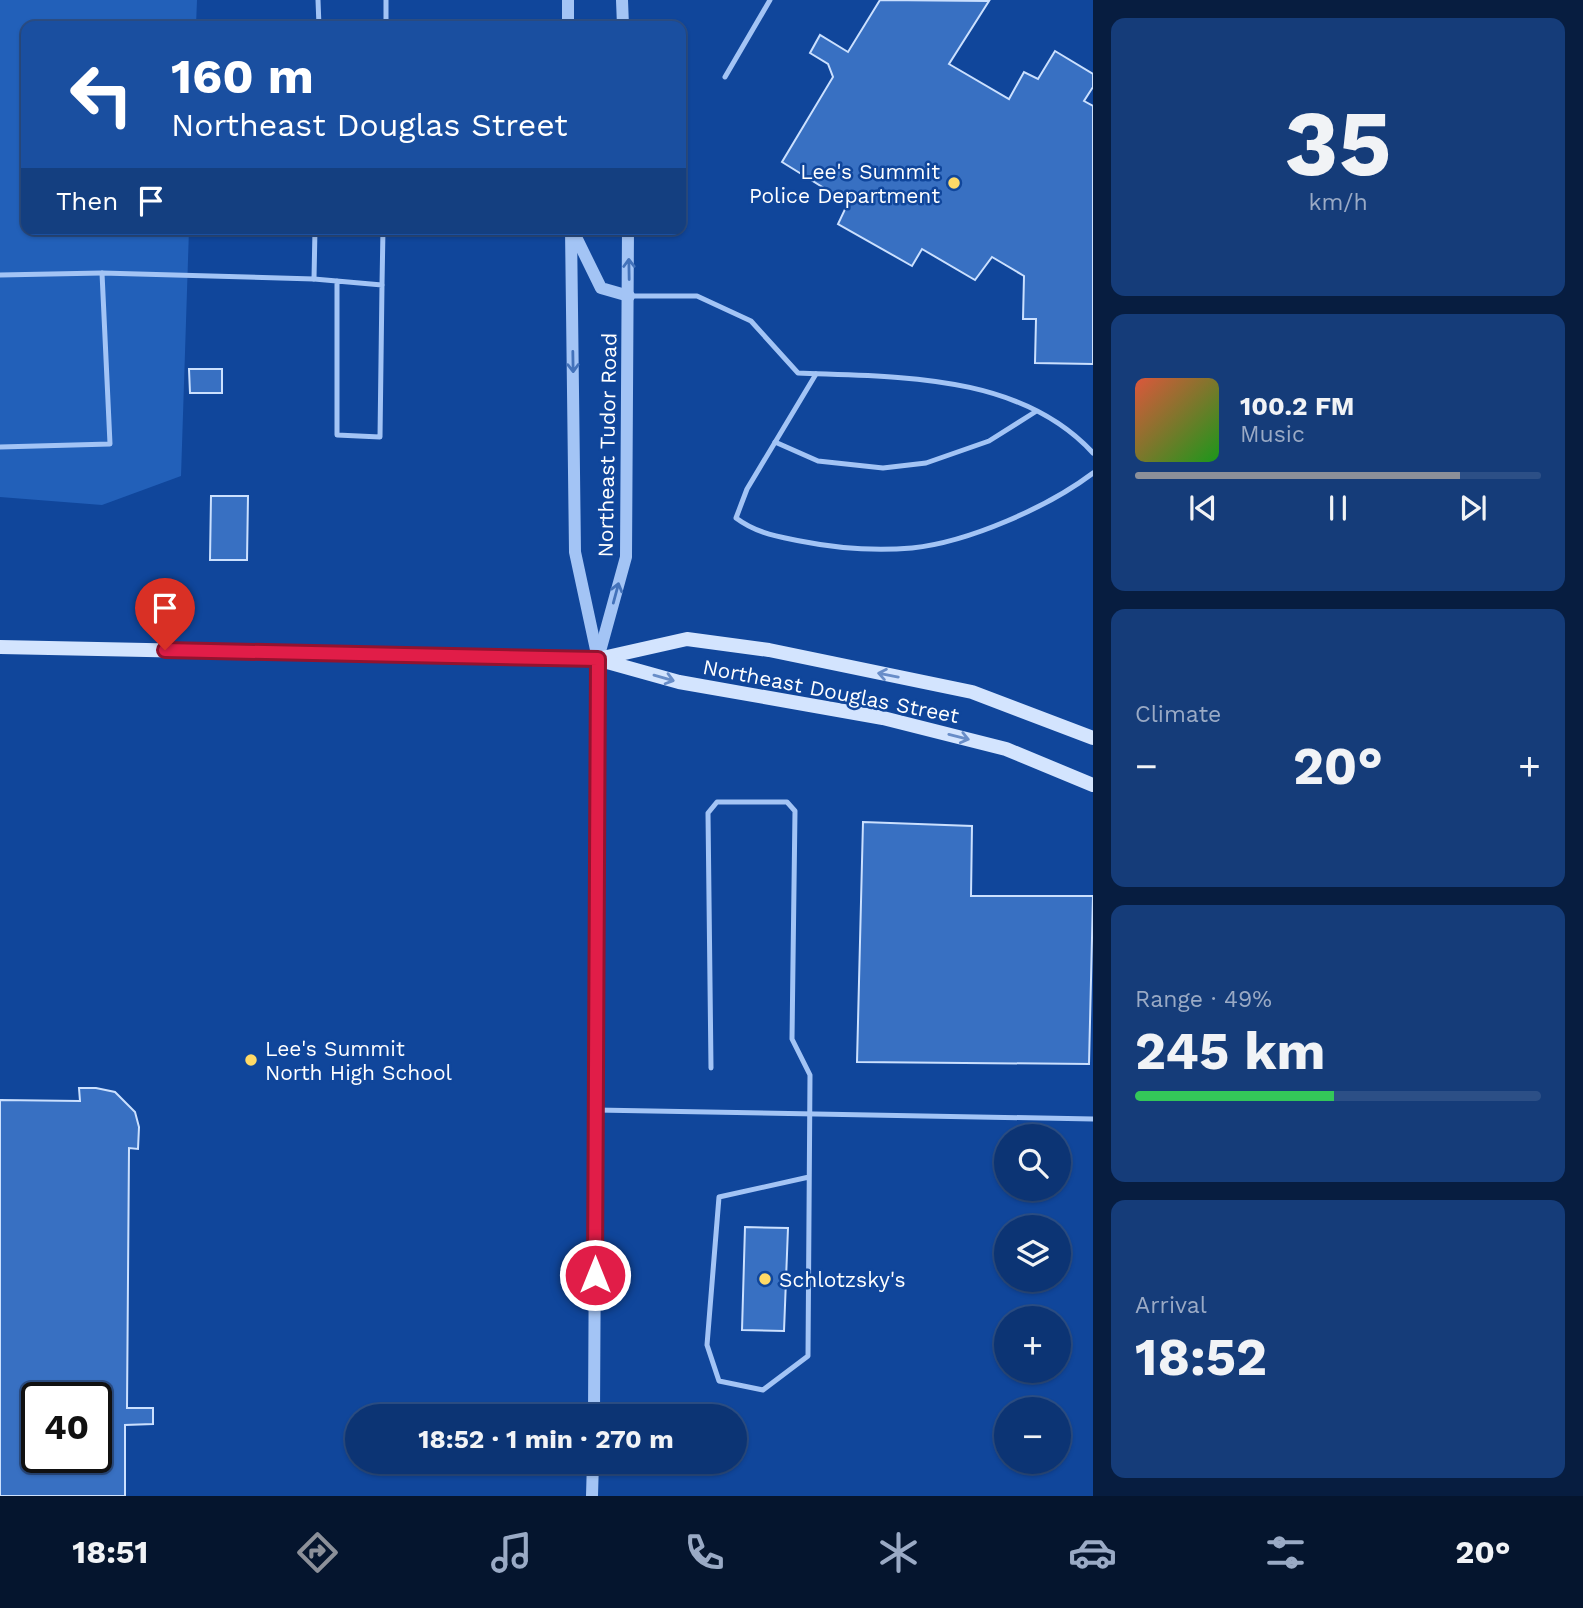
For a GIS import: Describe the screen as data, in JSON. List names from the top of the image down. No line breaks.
{"streets":{"main road":["Northeast Douglas Street"],"street":["Northeast Tudor Road"]},"crossings":[["Northeast Tudor Road","Northeast Douglas Street"]],"places":["Lee's Summit Police Department","Lee's Summit North High School","Schlotzsky's"],"page":{"tile":[["35","km/h"],"Climate",["Range · 49%","245 km"],["Arrival","18:52"]],"turn":["160 m","Northeast Douglas Street"],"then":"Then","song":["100.2 FM","Music"],"heat":["−","20°","+"],"map_buttons":["+","−"],"limit":"40","trip":"18:52 · 1 min · 270 m","tabs":["18:51","20°"]}}
